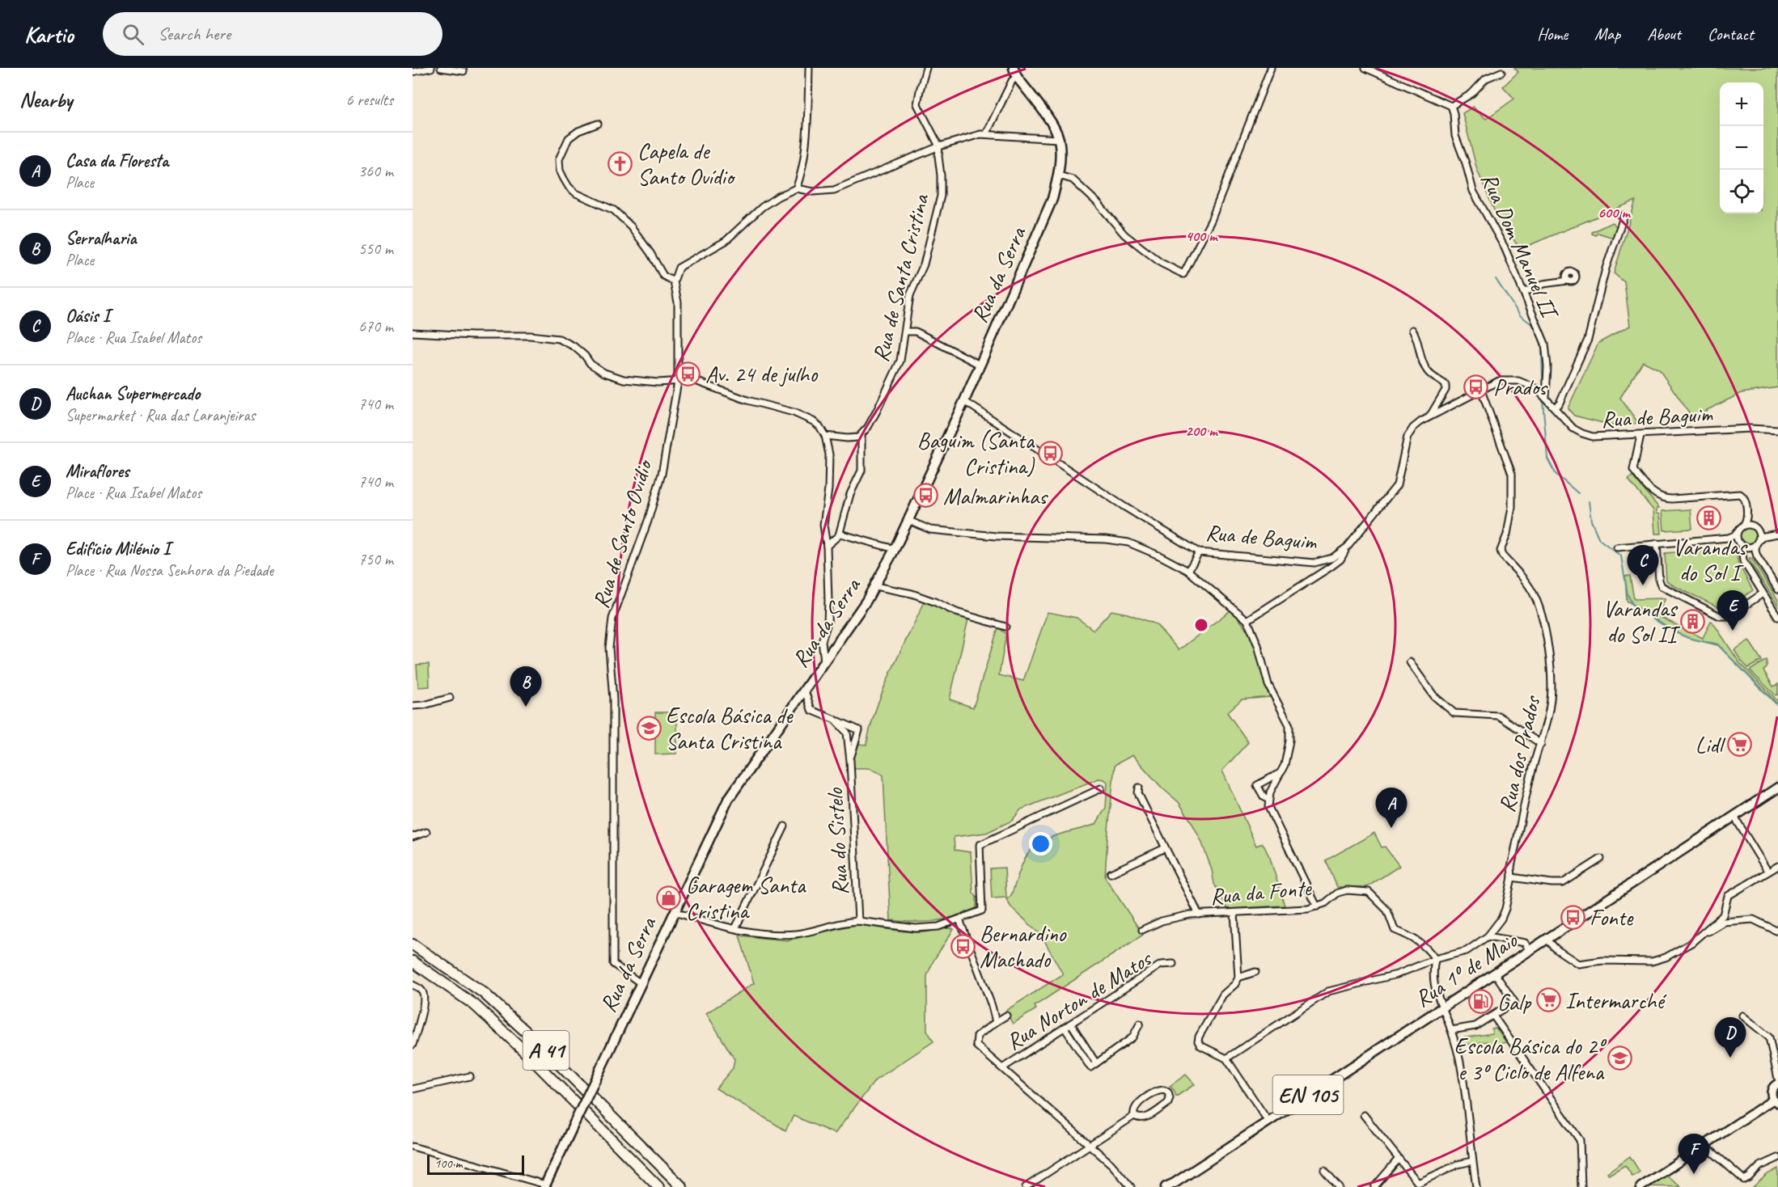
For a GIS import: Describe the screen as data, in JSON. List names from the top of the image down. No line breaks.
{"streets":{"highway":["A 41"],"main road":["Rua da Serra","Rua 1º de Maio","EN 105"],"street":["Rua Dom Manuel II","Rua de Santa Cristina","Rua de Baguim","Rua de Santo Ovídio","Rua dos Prados","Rua do Sistelo","Rua da Fonte","Rua Norton de Matos"]},"crossings":[["Rua Dom Manuel II","Rua de Baguim"],["Rua da Serra","Rua de Baguim"],["Rua da Serra","Rua de Santo Ovídio"],["Rua da Serra","Rua do Sistelo"],["Rua de Baguim","Rua dos Prados"],["Rua dos Prados","Rua da Fonte"]],"places":{"church":["Capela de Santo Ovídio"],"bus stop":["Av. 24 de julho","Prados","Baguim (Santa Cristina)","Malmarinhas","Fonte","Bernardino Machado"],"building":["Varandas do Sol I","Varandas do Sol II"],"school or university":["Escola Básica de Santa Cristina","Escola Básica do 2º e 3º Ciclo de Alfena"],"supermarket":["Lidl","Intermarché"],"shop":["Garagem Santa Cristina"],"fuel station":["Galp"]},"scale_bar":"100 m","page":{"header":"Kartio","search":"Search here","nav":["Home","Map","About","Contact"],"heading":["Nearby","6 results"],"map_buttons":["+","−"],"list":[{"mark":"A","name":"Casa da Floresta","note":"Place","value":"360 m"},{"mark":"B","name":"Serralharia","note":"Place","value":"550 m"},{"mark":"C","name":"Oásis I","note":"Place · Rua Isabel Matos","value":"670 m"},{"mark":"D","name":"Auchan Supermercado","note":"Supermarket · Rua das Laranjeiras","value":"740 m"},{"mark":"E","name":"Miraflores","note":"Place · Rua Isabel Matos","value":"740 m"},{"mark":"F","name":"Edifício Milénio I","note":"Place · Rua Nossa Senhora da Piedade","value":"750 m"}],"pins":["C","E","B","A","D","F"],"scale":"100 m"},"rings":["600 m","400 m","200 m"]}
